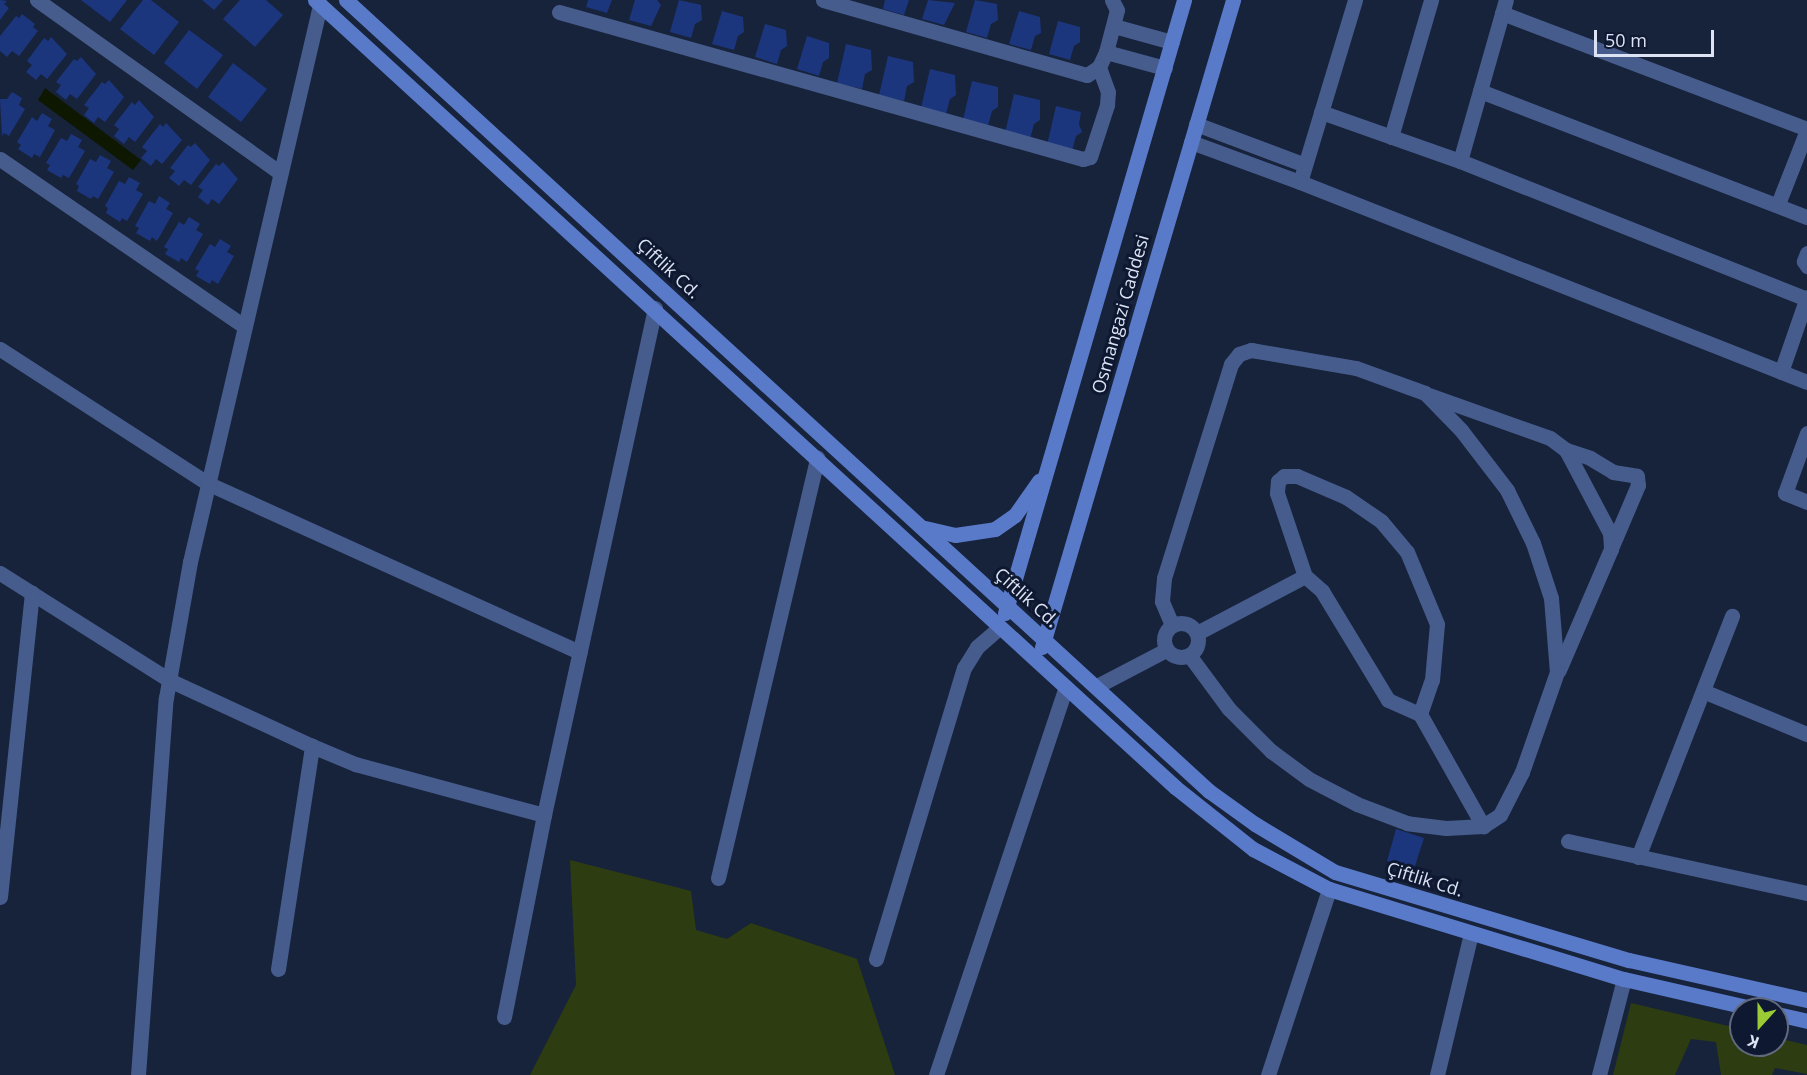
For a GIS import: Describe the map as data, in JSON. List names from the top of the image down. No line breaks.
{"streets":{"street":["Çiftlik Cd.","Osmangazi Caddesi"]},"crossings":[["Çiftlik Cd.","Osmangazi Caddesi"]],"scale_bar":"50 m","north":"bottom"}
